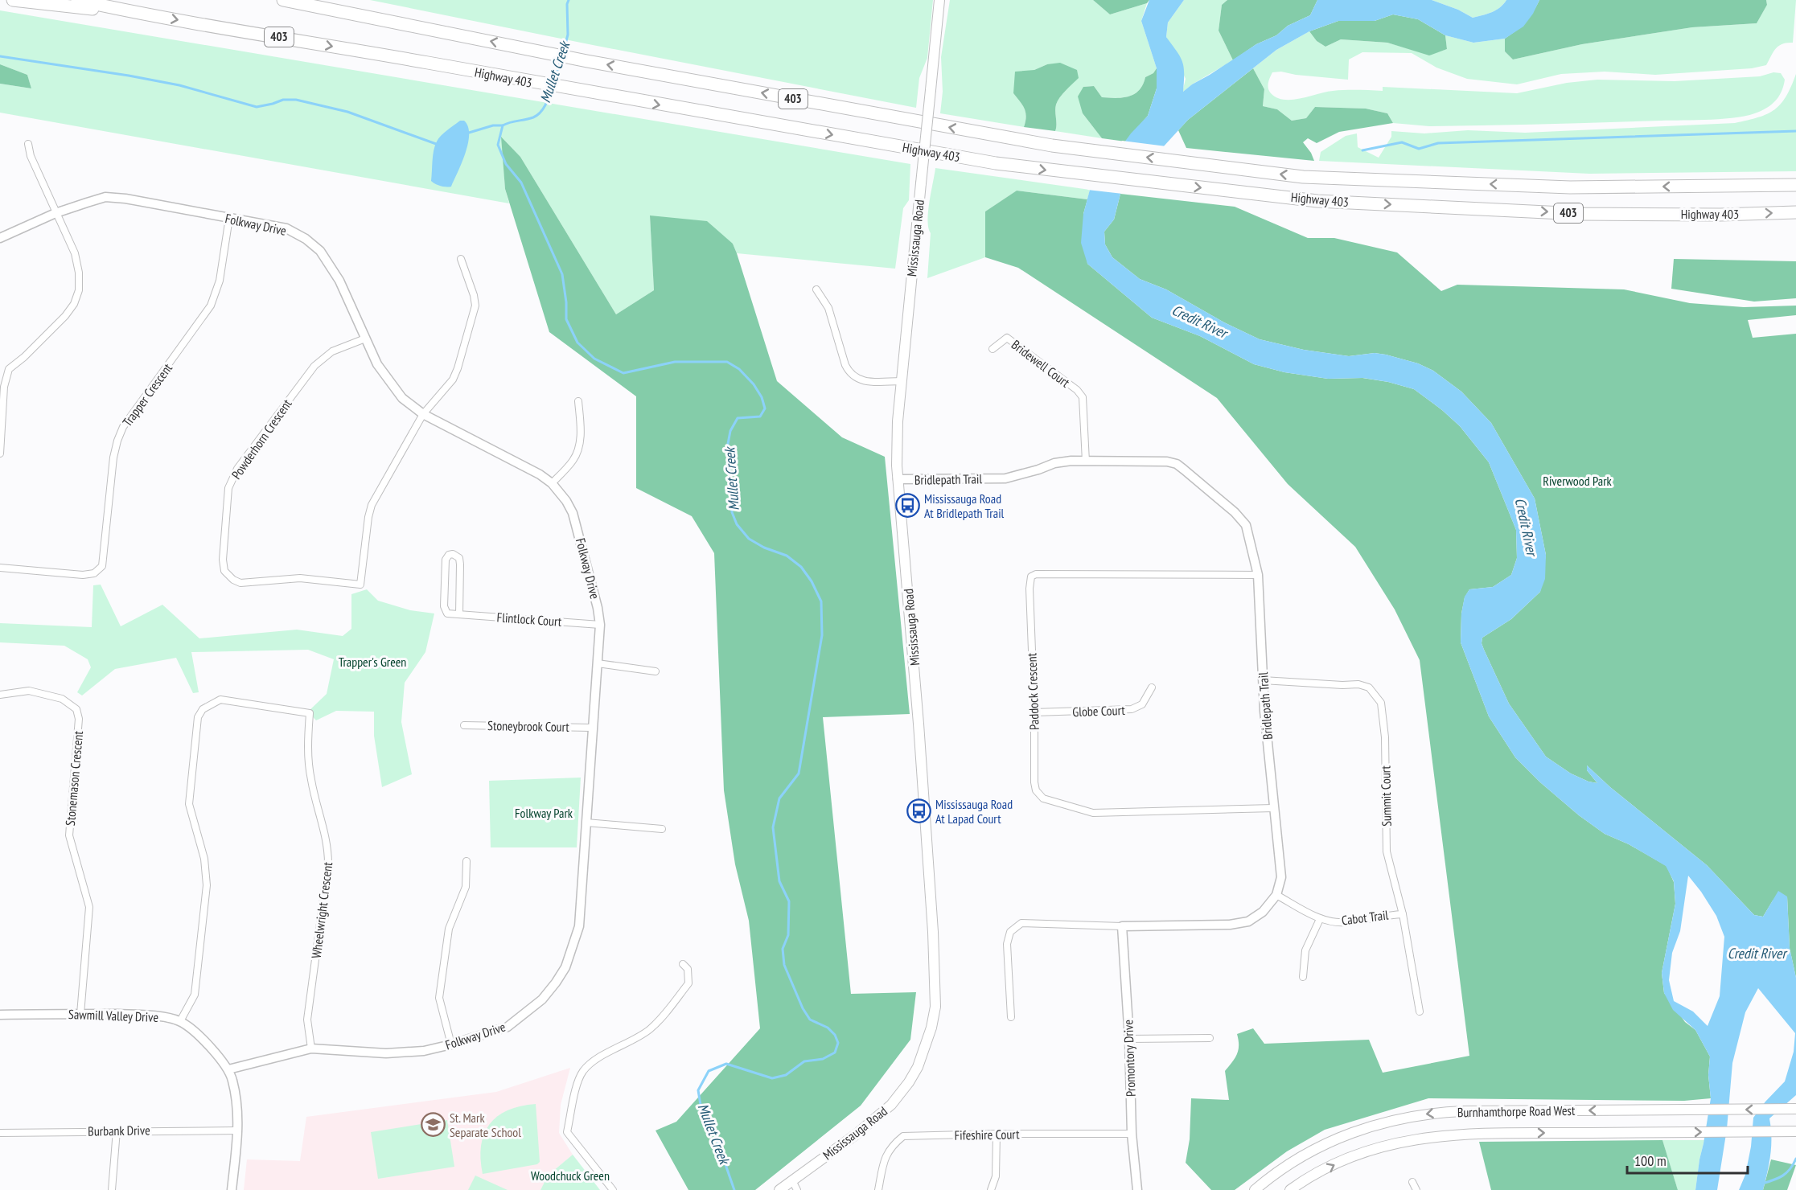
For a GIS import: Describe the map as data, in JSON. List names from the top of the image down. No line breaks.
{"streets":{"highway":["403","Highway 403"],"main road":["Mississauga Road","Burnhamthorpe Road West"],"street":["Folkway Drive","Bridewell Court","Trapper Crescent","Powderhorn Crescent","Bridlepath Trail","Flintlock Court","Paddock Crescent","Globe Court","Stoneybrook Court","Stonemason Crescent","Summit Court","Wheelwright Crescent","Cabot Trail","Sawmill Valley Drive","Promontory Drive","Burbank Drive","Fifeshire Court"]},"crossings":[["Folkway Drive","Trapper Crescent"],["Folkway Drive","Powderhorn Crescent"],["Folkway Drive","Flintlock Court"],["Folkway Drive","Stoneybrook Court"],["Folkway Drive","Wheelwright Crescent"],["Mississauga Road","Bridlepath Trail"],["Bridewell Court","Bridlepath Trail"],["Bridlepath Trail","Paddock Crescent"],["Bridlepath Trail","Summit Court"],["Bridlepath Trail","Cabot Trail"],["Bridlepath Trail","Promontory Drive"],["Paddock Crescent","Globe Court"],["Stonemason Crescent","Sawmill Valley Drive"],["Summit Court","Cabot Trail"],["Wheelwright Crescent","Sawmill Valley Drive"],["Promontory Drive","Fifeshire Court"]],"water":["Mullet Creek","Credit River"],"parks":["Riverwood Park","Trapper's Green","Folkway Park","Woodchuck Green"],"places":{"bus stop":["Mississauga Road At Bridlepath Trail","Mississauga Road At Lapad Court"],"school or university":["St. Mark Separate School"]},"scale_bar":"100 m"}
